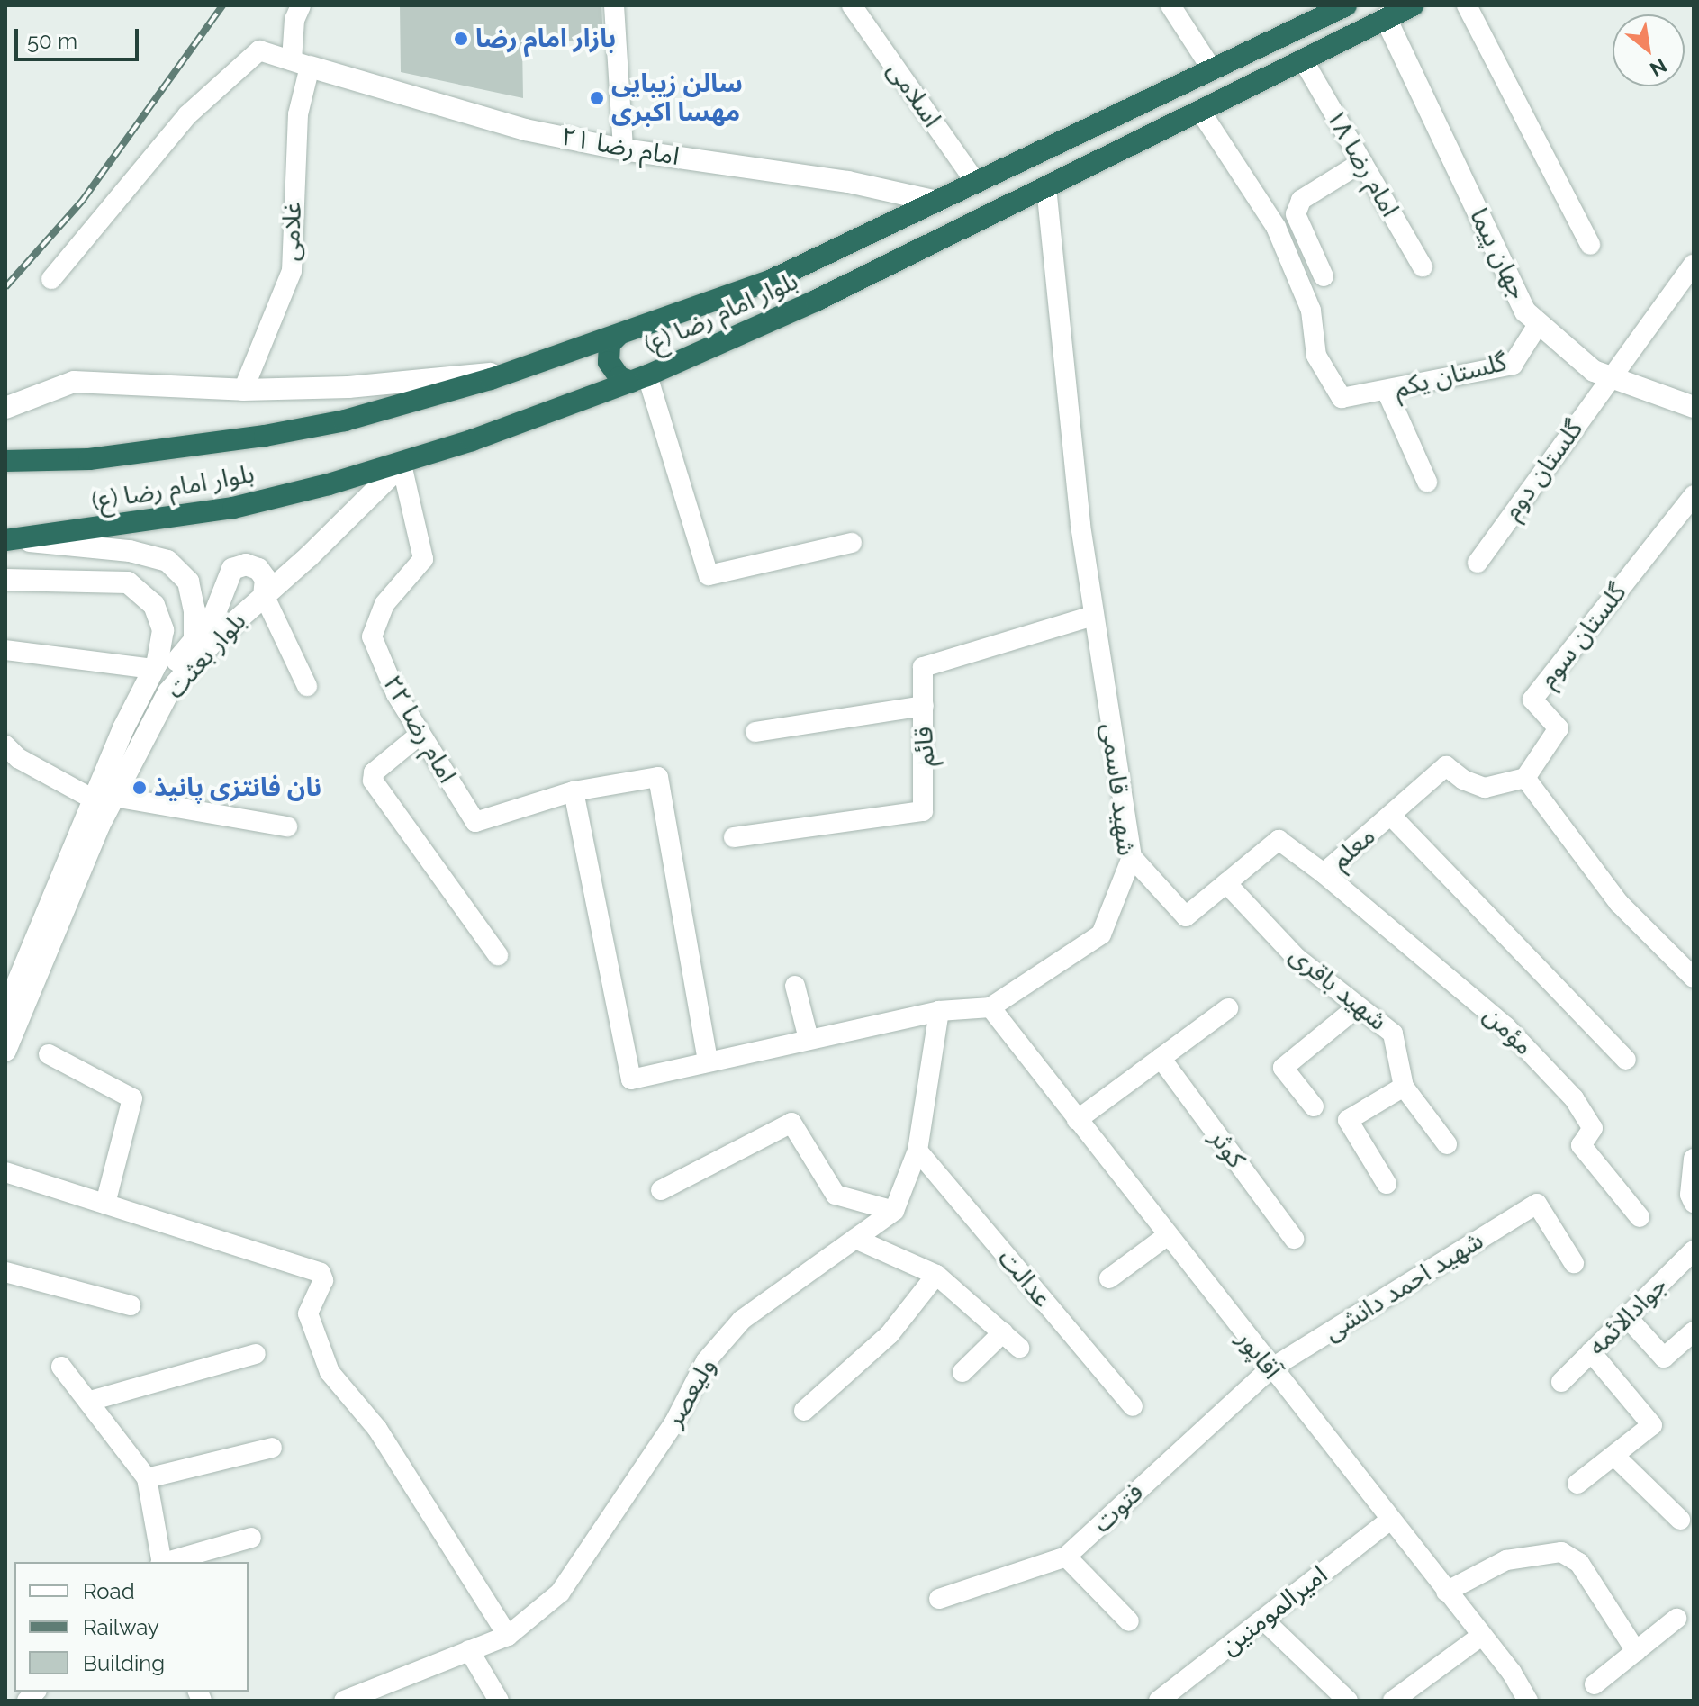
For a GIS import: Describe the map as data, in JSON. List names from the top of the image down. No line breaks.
{"streets":{"highway":["بلوار امام رضا (ع)"],"street":["اسلامی","امام رضا ۲۱","امام رضا ۱۸","غلامی","جهان پیما","گلستان یکم","گلستان دوم","گلستان سوم","بلوار بعثت","امام رضا ۲۲","قائم","شهید قاسمی","معلم","شهید باقری","مؤمن","کوثر","عدالت","شهید احمد دانشی","جوادالائمه","آقاپور","ولیعصر","فتوت","اميرالمومنين"]},"crossings":[["اسلامی","بلوار امام رضا (ع)"],["امام رضا ۲۱","غلامی"],["امام رضا ۲۱","بلوار امام رضا (ع)"],["امام رضا ۱۸","بلوار امام رضا (ع)"],["جهان پیما","بلوار امام رضا (ع)"],["جهان پیما","گلستان یکم"],["جهان پیما","گلستان دوم"],["بلوار امام رضا (ع)","گلستان یکم"],["بلوار امام رضا (ع)","بلوار بعثت"],["بلوار امام رضا (ع)","امام رضا ۲۲"],["بلوار امام رضا (ع)","شهید قاسمی"],["گلستان سوم","معلم"],["بلوار بعثت","امام رضا ۲۲"],["امام رضا ۲۲","شهید قاسمی"],["قائم","شهید قاسمی"],["شهید قاسمی","معلم"],["شهید قاسمی","آقاپور"],["معلم","شهید باقری"],["معلم","مؤمن"],["شهید احمد دانشی","آقاپور"],["شهید احمد دانشی","فتوت"],["آقاپور","فتوت"],["آقاپور","اميرالمومنين"]],"places":["بازار امام رضا","سالن زیبایی مهسا اکبری","نان فانتزی پانیذ"],"legend":["Road","Railway","Building"],"scale_bar":"50 m","north":"bottom right"}
